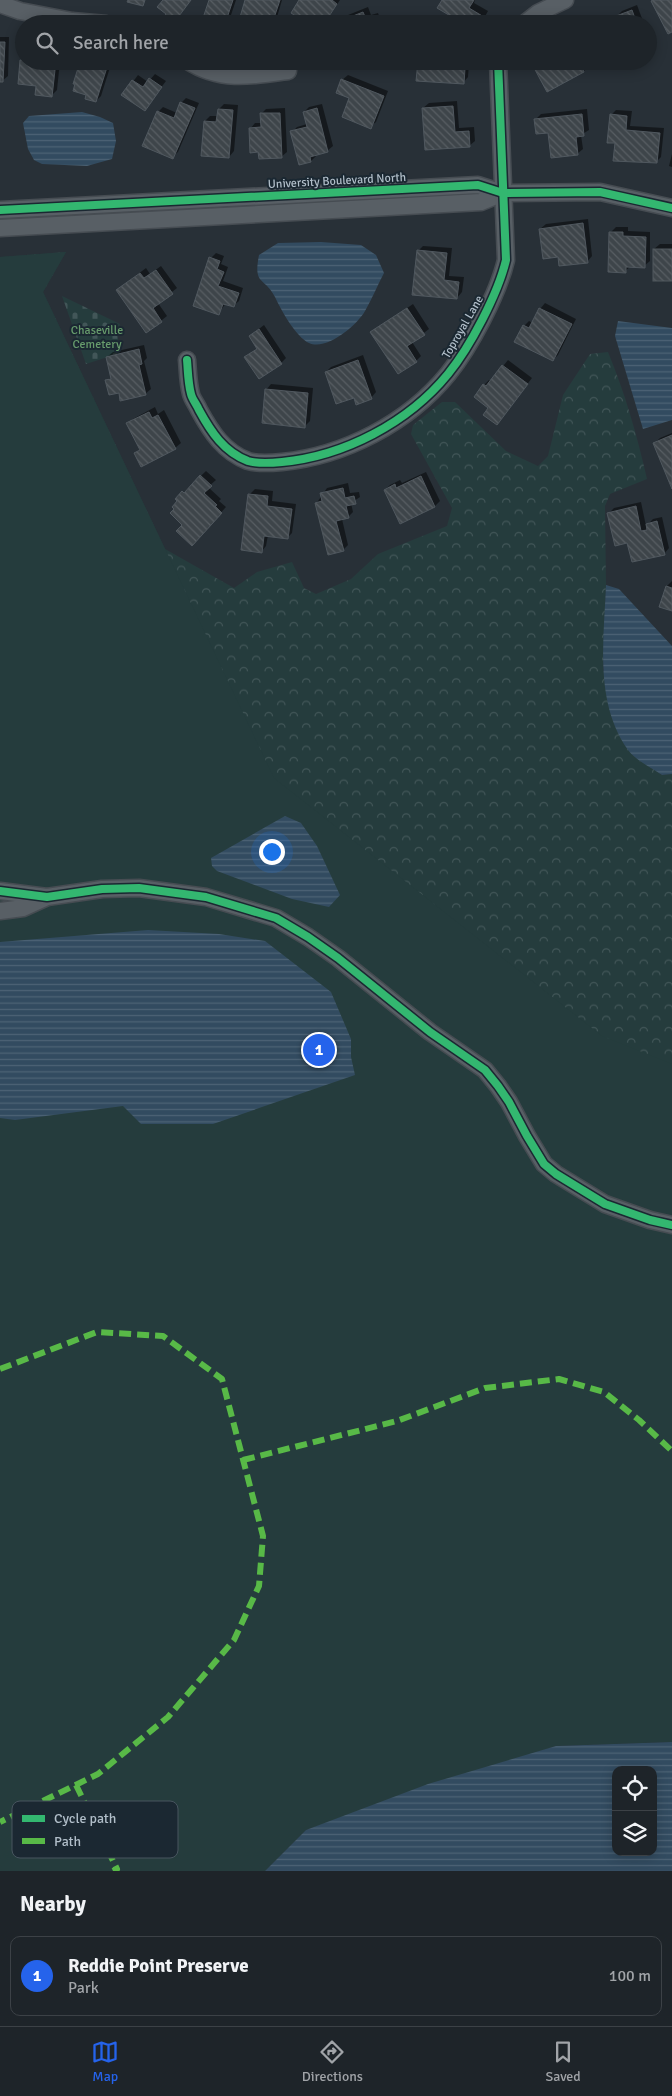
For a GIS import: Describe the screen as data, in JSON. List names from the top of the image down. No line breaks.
{"streets":{"street":["University Boulevard North","Toproyal Lane"]},"crossings":[["University Boulevard North","Toproyal Lane"]],"parks":["Chaseville Cemetery"],"legend":["Cycle path","Path"],"page":{"search":"Search here","pins":"1","heading":"Nearby","list":[{"mark":"1","name":"Reddie Point Preserve","note":"Park","value":"100 m"}],"nav":["Map","Directions","Saved"]}}
